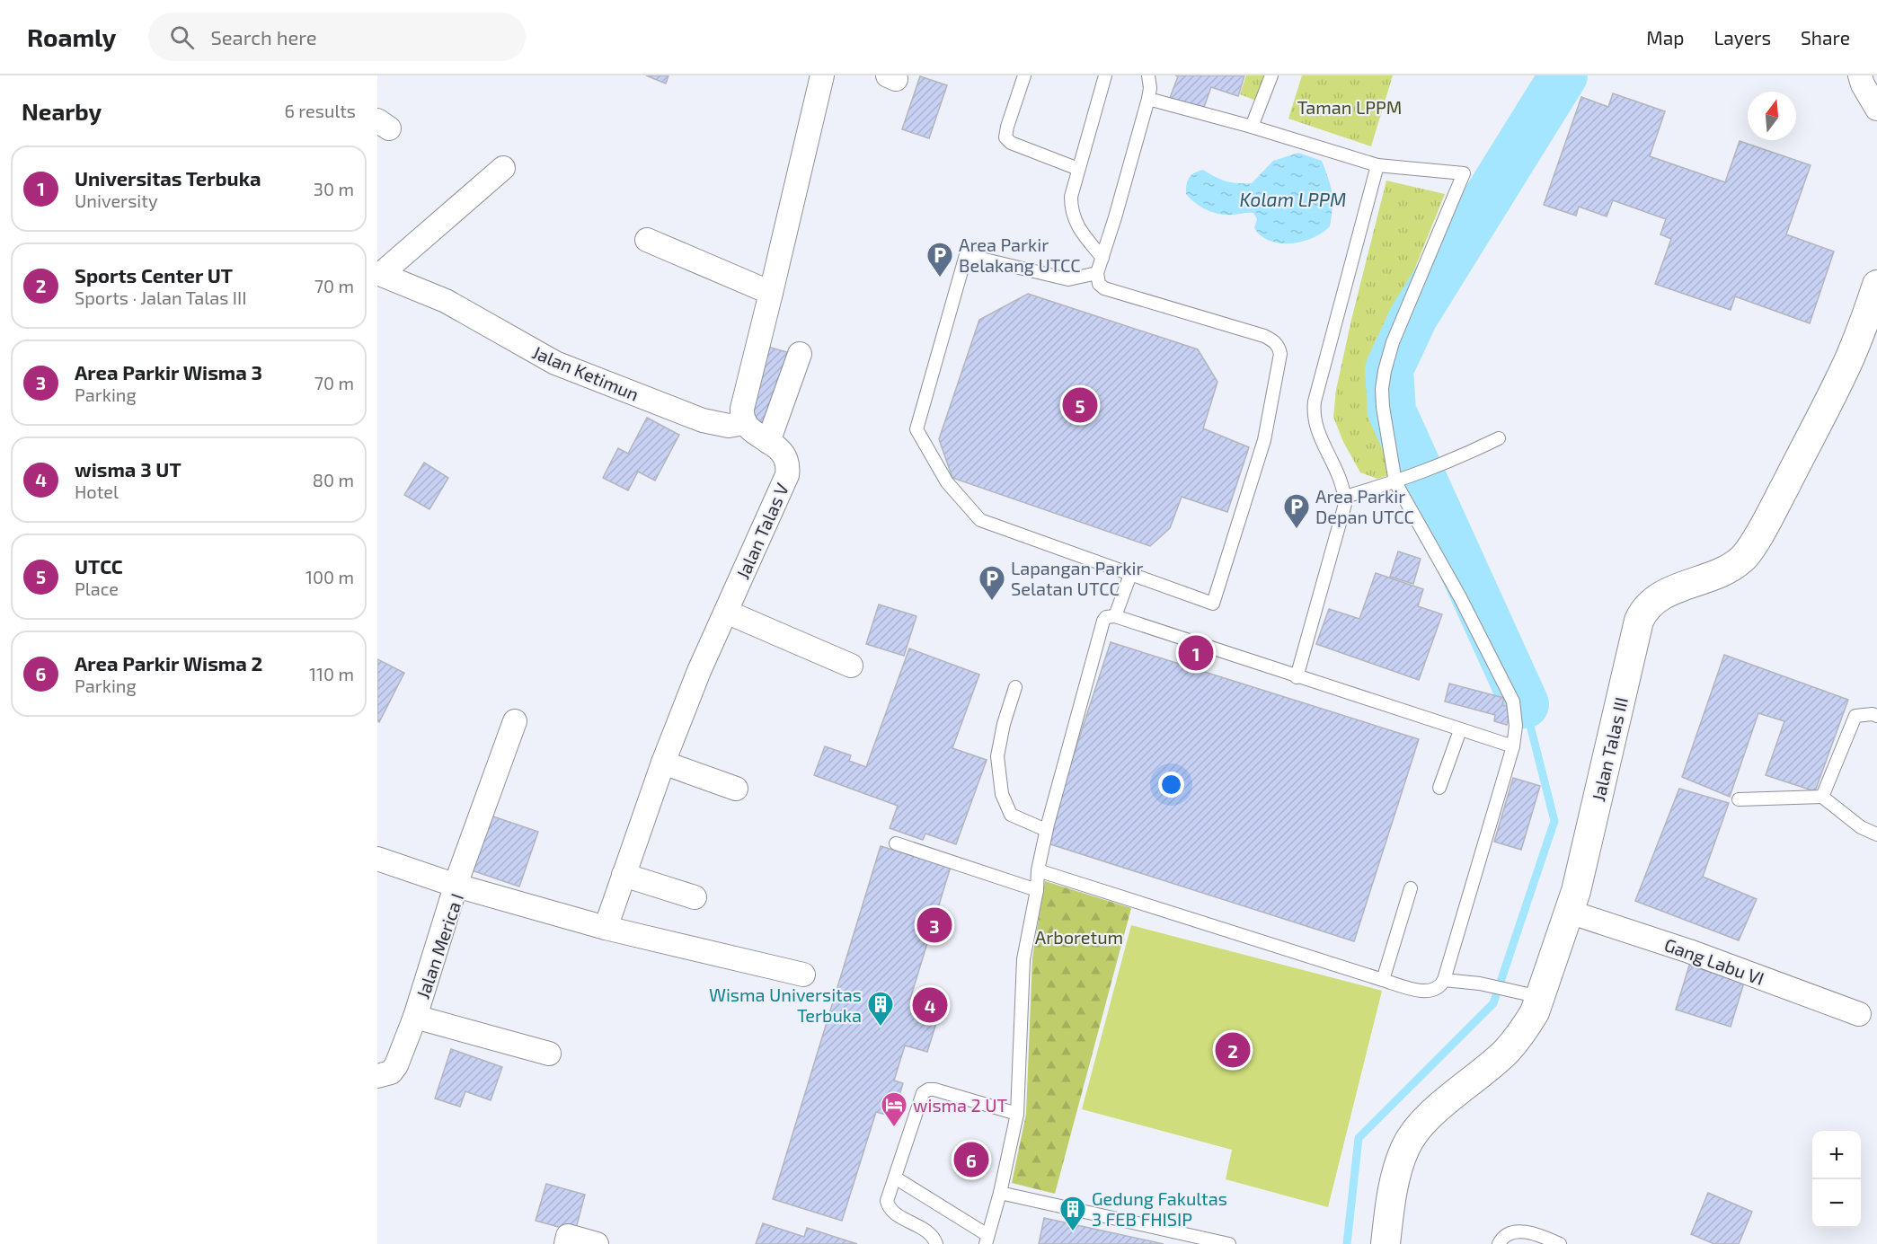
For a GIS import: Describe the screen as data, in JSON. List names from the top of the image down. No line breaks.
{"streets":{"street":["Jalan Ketimun","Jalan Talas V","Jalan Talas III","Jalan Merica I","Gang Labu VI"]},"crossings":[["Jalan Ketimun","Jalan Talas V"],["Jalan Talas V","Jalan Merica I"],["Jalan Talas III","Gang Labu VI"]],"water":["Kolam LPPM"],"parks":["Taman LPPM","Arboretum"],"places":{"parking":["Area Parkir Belakang UTCC","Area Parkir Depan UTCC","Lapangan Parkir Selatan UTCC"],"building":["Wisma Universitas Terbuka","Gedung Fakultas 3 FEB FHISIP"],"hotel":["wisma 2 UT"]},"north":"top","page":{"header":"Roamly","search":"Search here","nav":["Map","Layers","Share"],"heading":["Nearby","6 results"],"list":[{"mark":"1","name":"Universitas Terbuka","note":"University","value":"30 m"},{"mark":"2","name":"Sports Center UT","note":"Sports · Jalan Talas III","value":"70 m"},{"mark":"3","name":"Area Parkir Wisma 3","note":"Parking","value":"70 m"},{"mark":"4","name":"wisma 3 UT","note":"Hotel","value":"80 m"},{"mark":"5","name":"UTCC","note":"Place","value":"100 m"},{"mark":"6","name":"Area Parkir Wisma 2","note":"Parking","value":"110 m"}],"pins":["5","1","3","4","2","6"],"map_buttons":["+","−"]}}
